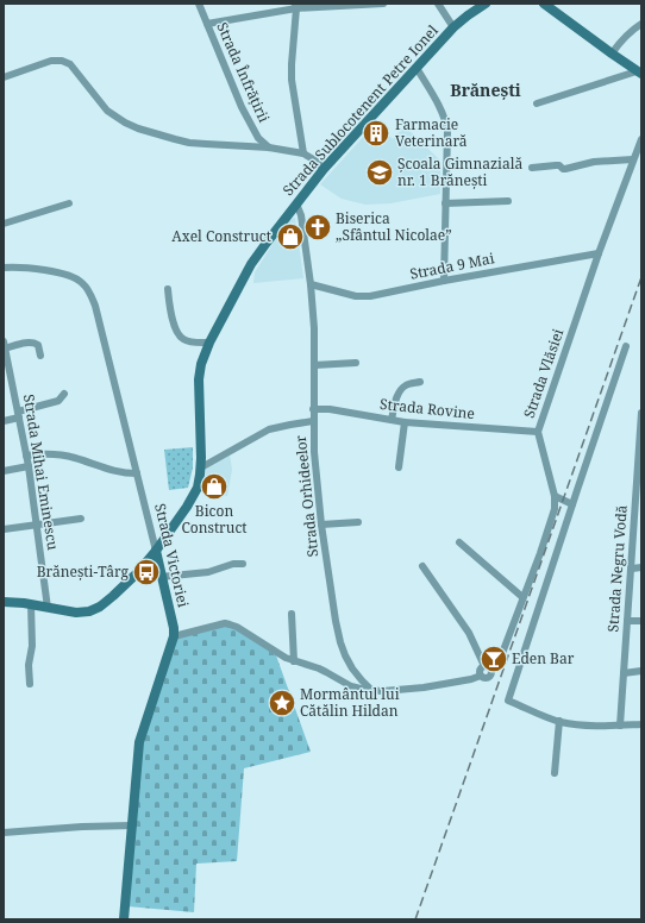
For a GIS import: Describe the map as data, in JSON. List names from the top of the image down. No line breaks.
{"streets":{"main road":["Strada Sublocotenent Petre Ionel","Strada Victoriei"],"street":["Strada Înfrățirii","Strada 9 Mai","Strada Vlăsiei","Strada Rovine","Strada Mihai Eminescu","Strada Orhideelor","Strada Negru Vodă"]},"crossings":[["Strada Sublocotenent Petre Ionel","Strada Mihai Eminescu"],["Strada Sublocotenent Petre Ionel","Strada Orhideelor"],["Strada Sublocotenent Petre Ionel","Strada Victoriei"],["Strada 9 Mai","Strada Vlăsiei"],["Strada 9 Mai","Strada Orhideelor"],["Strada Vlăsiei","Strada Rovine"],["Strada Vlăsiei","Strada Orhideelor"],["Strada Rovine","Strada Orhideelor"]],"districts":["Brănești"],"places":{"building":["Farmacie Veterinară"],"school or university":["Școala Gimnazială nr. 1 Brănești"],"church":["Biserica „Sfântul Nicolae”"],"shop":["Axel Construct","Bicon Construct"],"bus stop":["Brănești-Târg"],"bar":["Eden Bar"],"place":["Mormântul lui Cătălin Hildan"]}}
